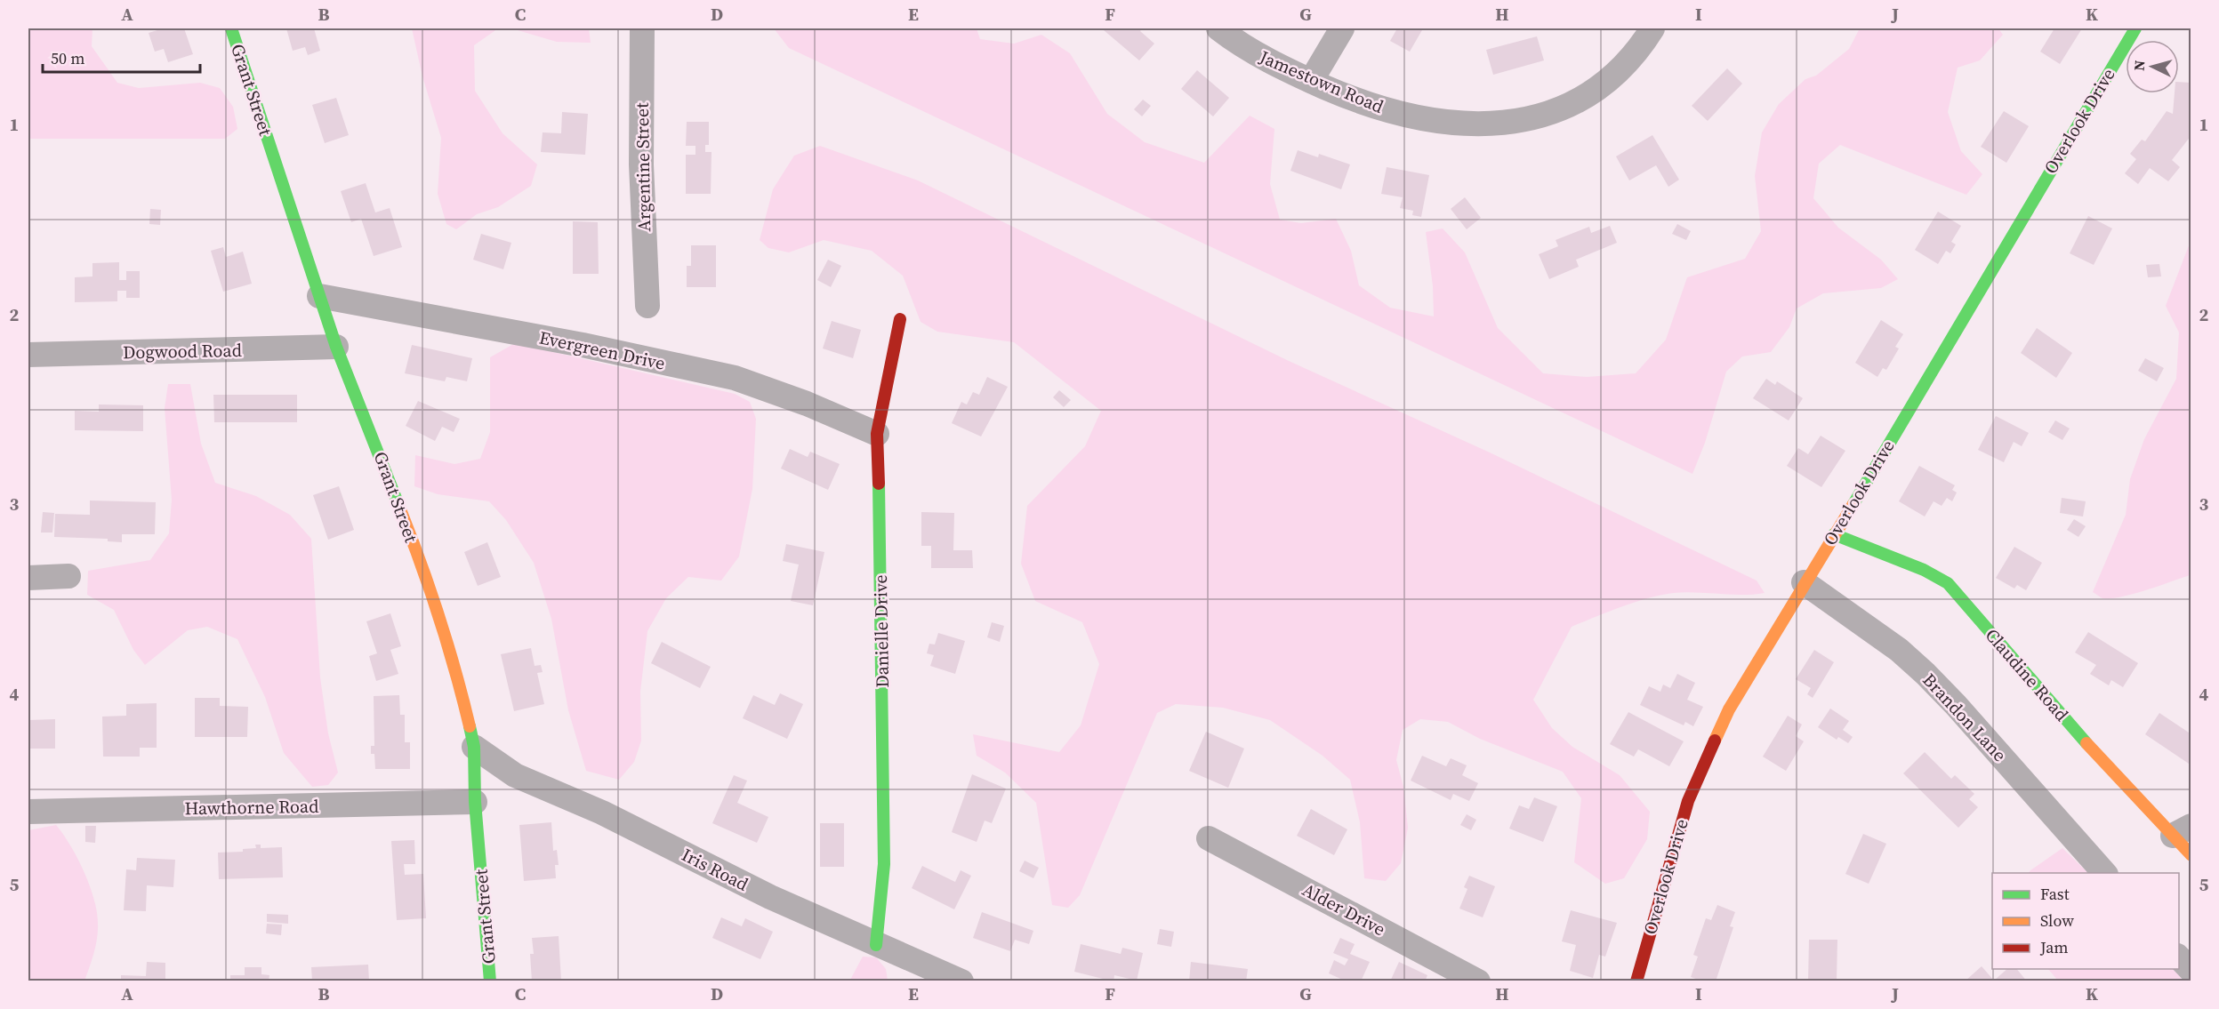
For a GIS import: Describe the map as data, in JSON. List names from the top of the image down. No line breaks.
{"streets":{"street":["Jamestown Road","Grant Street","Overlook Drive","Argentine Street","Evergreen Drive","Dogwood Road","Danielle Drive","Claudine Road","Brandon Lane","Hawthorne Road","Iris Road","Alder Drive"]},"crossings":[["Grant Street","Evergreen Drive"],["Grant Street","Dogwood Road"],["Grant Street","Hawthorne Road"],["Grant Street","Iris Road"],["Overlook Drive","Claudine Road"],["Overlook Drive","Brandon Lane"],["Evergreen Drive","Danielle Drive"],["Danielle Drive","Iris Road"]],"legend":["Fast","Slow","Jam"],"scale_bar":"50 m","north":"left","grid":{"columns":["A","B","C","D","E","F","G","H","I","J","K"],"rows":["1","2","3","4","5"]}}
